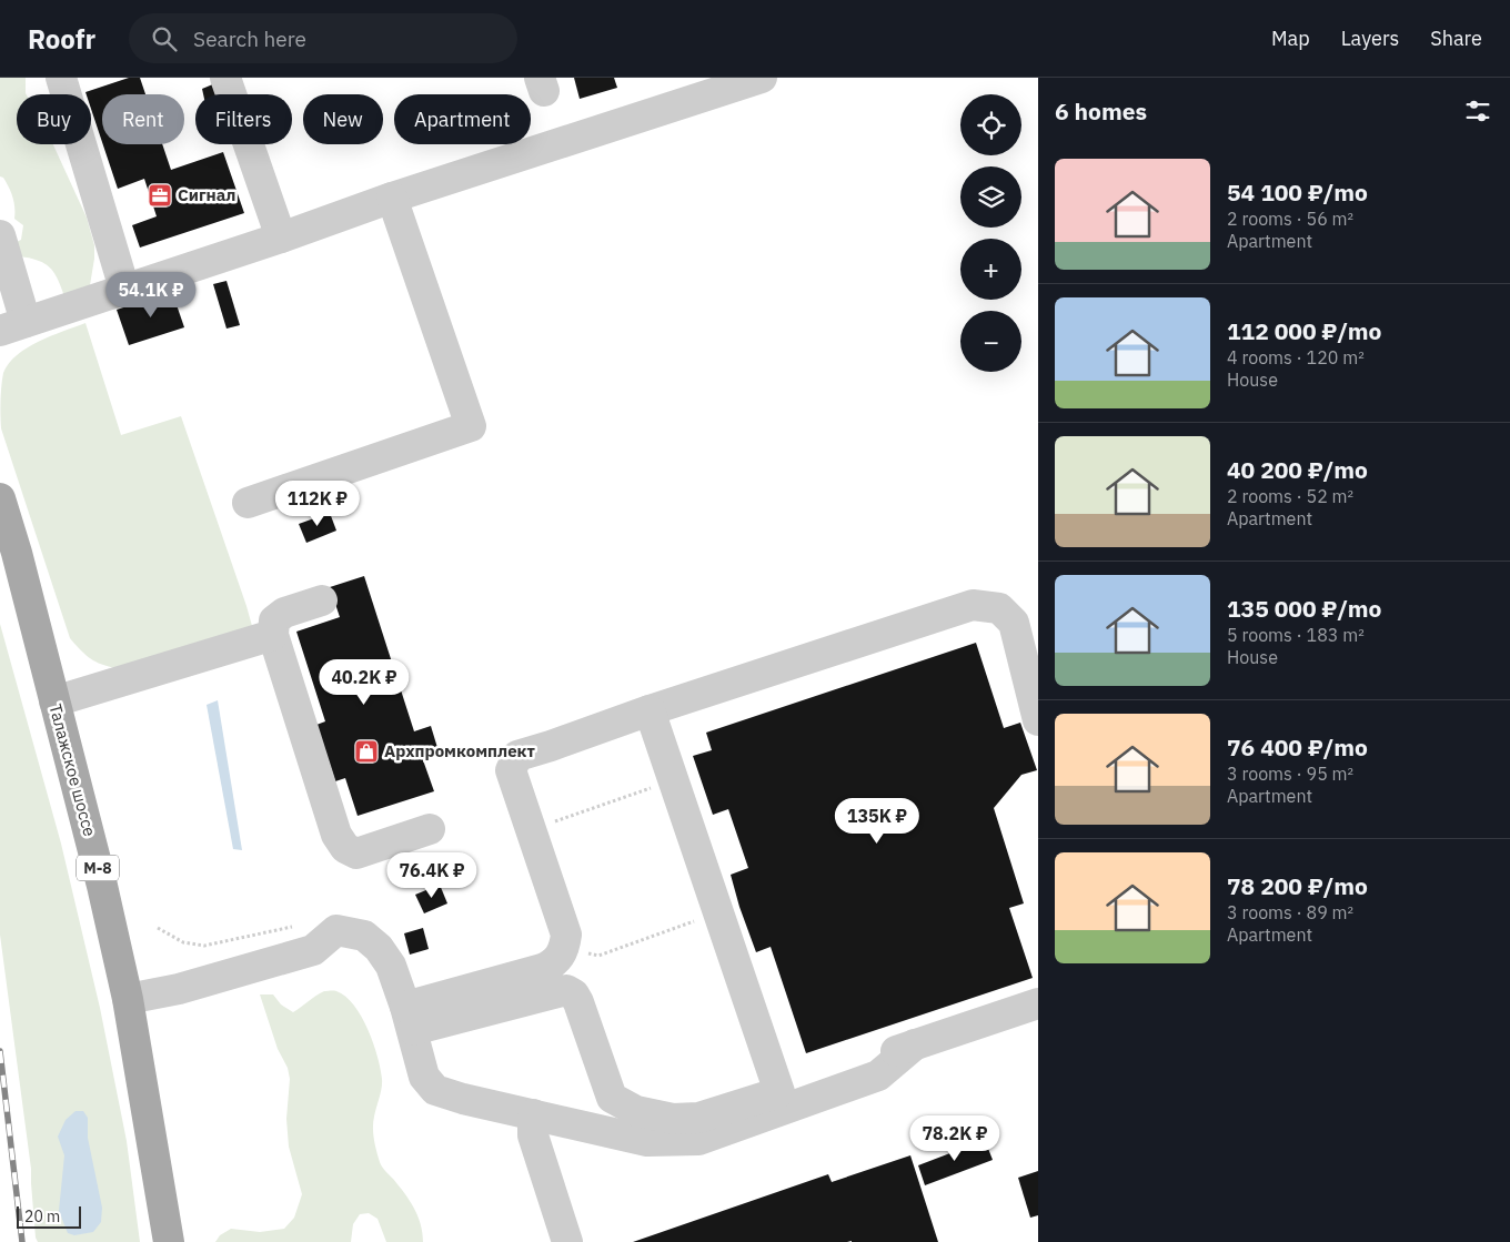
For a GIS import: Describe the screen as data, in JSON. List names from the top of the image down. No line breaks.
{"streets":{"main road":["Талажское шоссе","М-8"]},"places":{"office":["Сигнал"],"shop":["Архпромкомплект"]},"scale_bar":"20 m","page":{"header":"Roofr","search":"Search here","nav":["Map","Layers","Share"],"heading":"6 homes","map_buttons":["+","−"],"chip":["Buy","Rent","Filters","New","Apartment"],"list":[{"name":"54 100 ₽/mo","note":"2 rooms · 56 m² · Apartment"},{"name":"112 000 ₽/mo","note":"4 rooms · 120 m² · House"},{"name":"40 200 ₽/mo","note":"2 rooms · 52 m² · Apartment"},{"name":"135 000 ₽/mo","note":"5 rooms · 183 m² · House"},{"name":"76 400 ₽/mo","note":"3 rooms · 95 m² · Apartment"},{"name":"78 200 ₽/mo","note":"3 rooms · 89 m² · Apartment"}],"price":["54.1K ₽","112K ₽","40.2K ₽","135K ₽","76.4K ₽","78.2K ₽"],"scale":"20 m"}}
